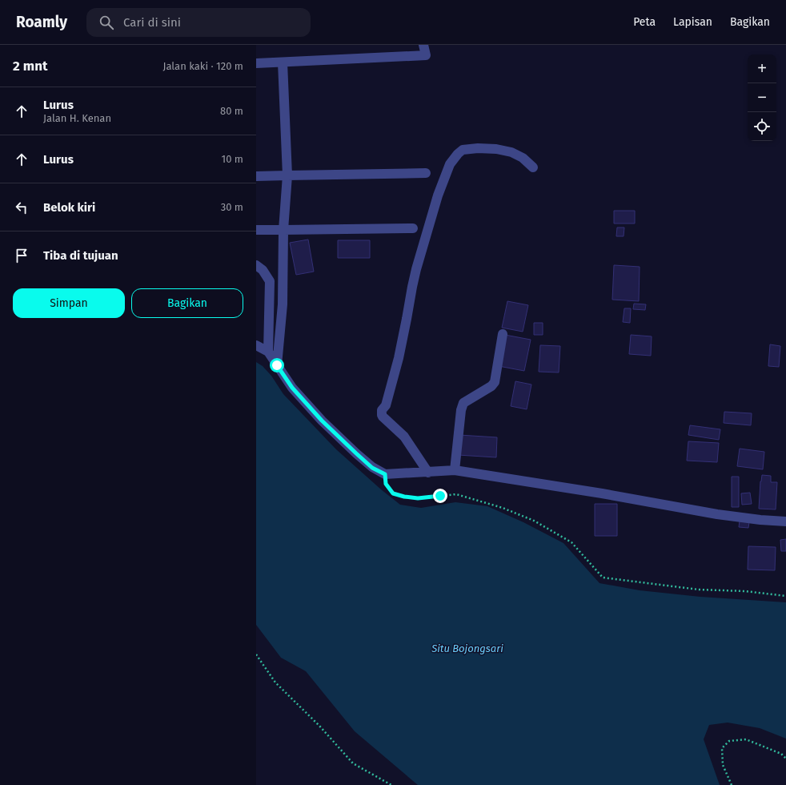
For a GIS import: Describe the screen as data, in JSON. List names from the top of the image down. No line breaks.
{"water":["Situ Bojongsari"],"page":{"header":"Roamly","search":"Cari di sini","nav":["Peta","Lapisan","Bagikan"],"heading":["2 mnt","Jalan kaki · 120 m"],"map_buttons":["+","−"],"list":[["Lurus","Jalan H. Kenan","80 m"],["Lurus","10 m"],["Belok kiri","30 m"],"Tiba di tujuan"],"buttons":["Simpan","Bagikan"]}}
